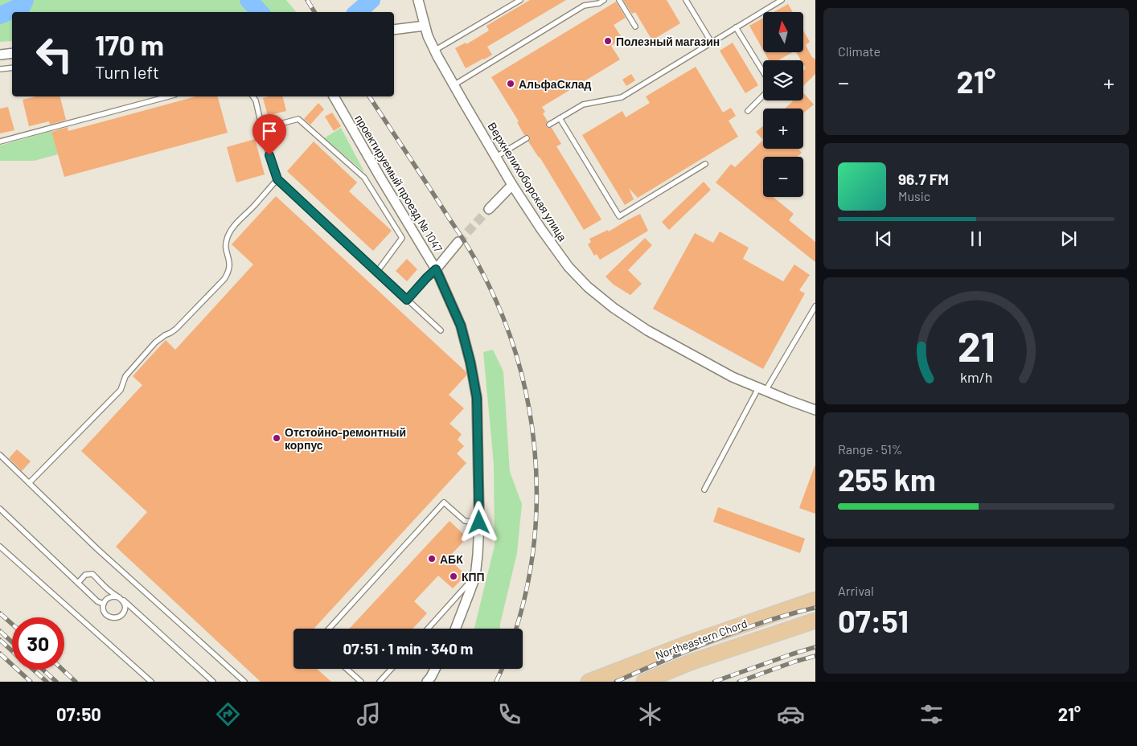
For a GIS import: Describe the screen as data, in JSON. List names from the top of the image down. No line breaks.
{"streets":{"main road":["Northeastern Chord"],"street":["Верхнелихоборская улица","проектируемый проезд № 1047"]},"places":["Полезный магазин","АльфаСклад","Отстойно-ремонтный корпус","АБК","КПП"],"north":"top","page":{"tile":["Climate",["Range · 51%","255 km"],["Arrival","07:51"]],"map_buttons":["+","−"],"turn":["170 m","Turn left"],"heat":["−","21°","+"],"song":["96.7 FM","Music"],"limit":"30","trip":"07:51 · 1 min · 340 m","tabs":["07:50","21°"],"gauge":["21","km/h"]}}
